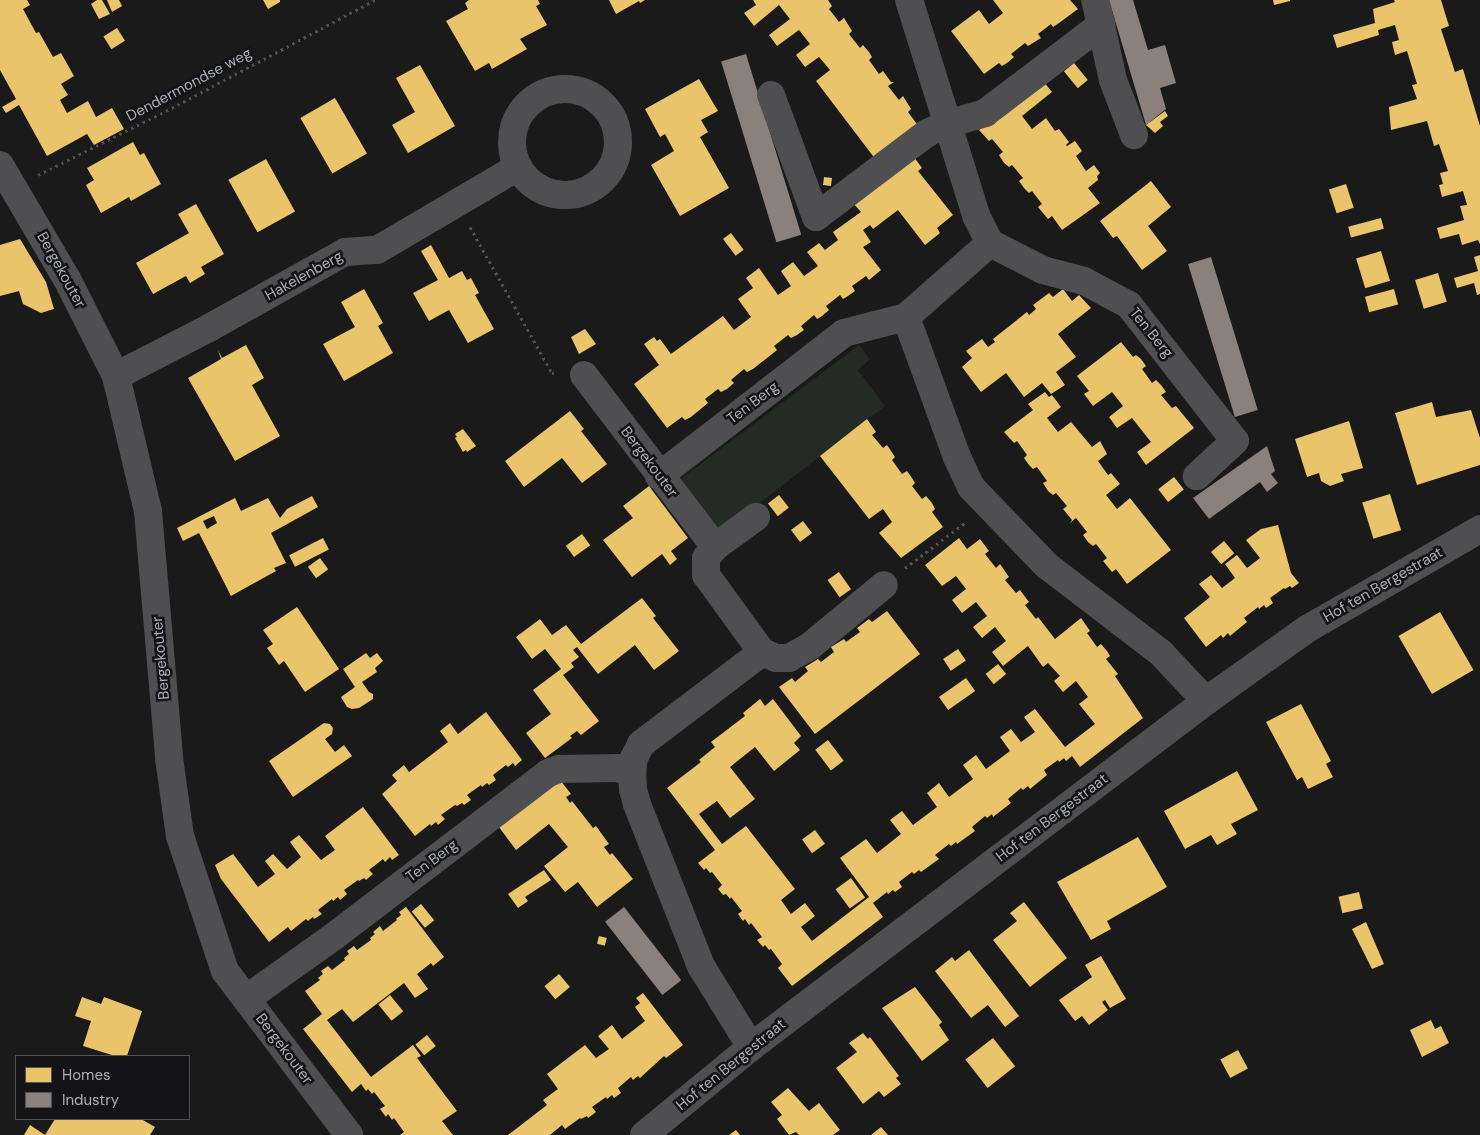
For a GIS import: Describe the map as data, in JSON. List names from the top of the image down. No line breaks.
{"streets":{"street":["Bergekouter","Hakelenberg","Ten Berg","Hof ten Bergestraat"],"path":["Dendermondse weg"]},"crossings":[["Dendermondse weg","Bergekouter"],["Bergekouter","Hakelenberg"],["Bergekouter","Ten Berg"]],"legend":["Homes","Industry"]}
